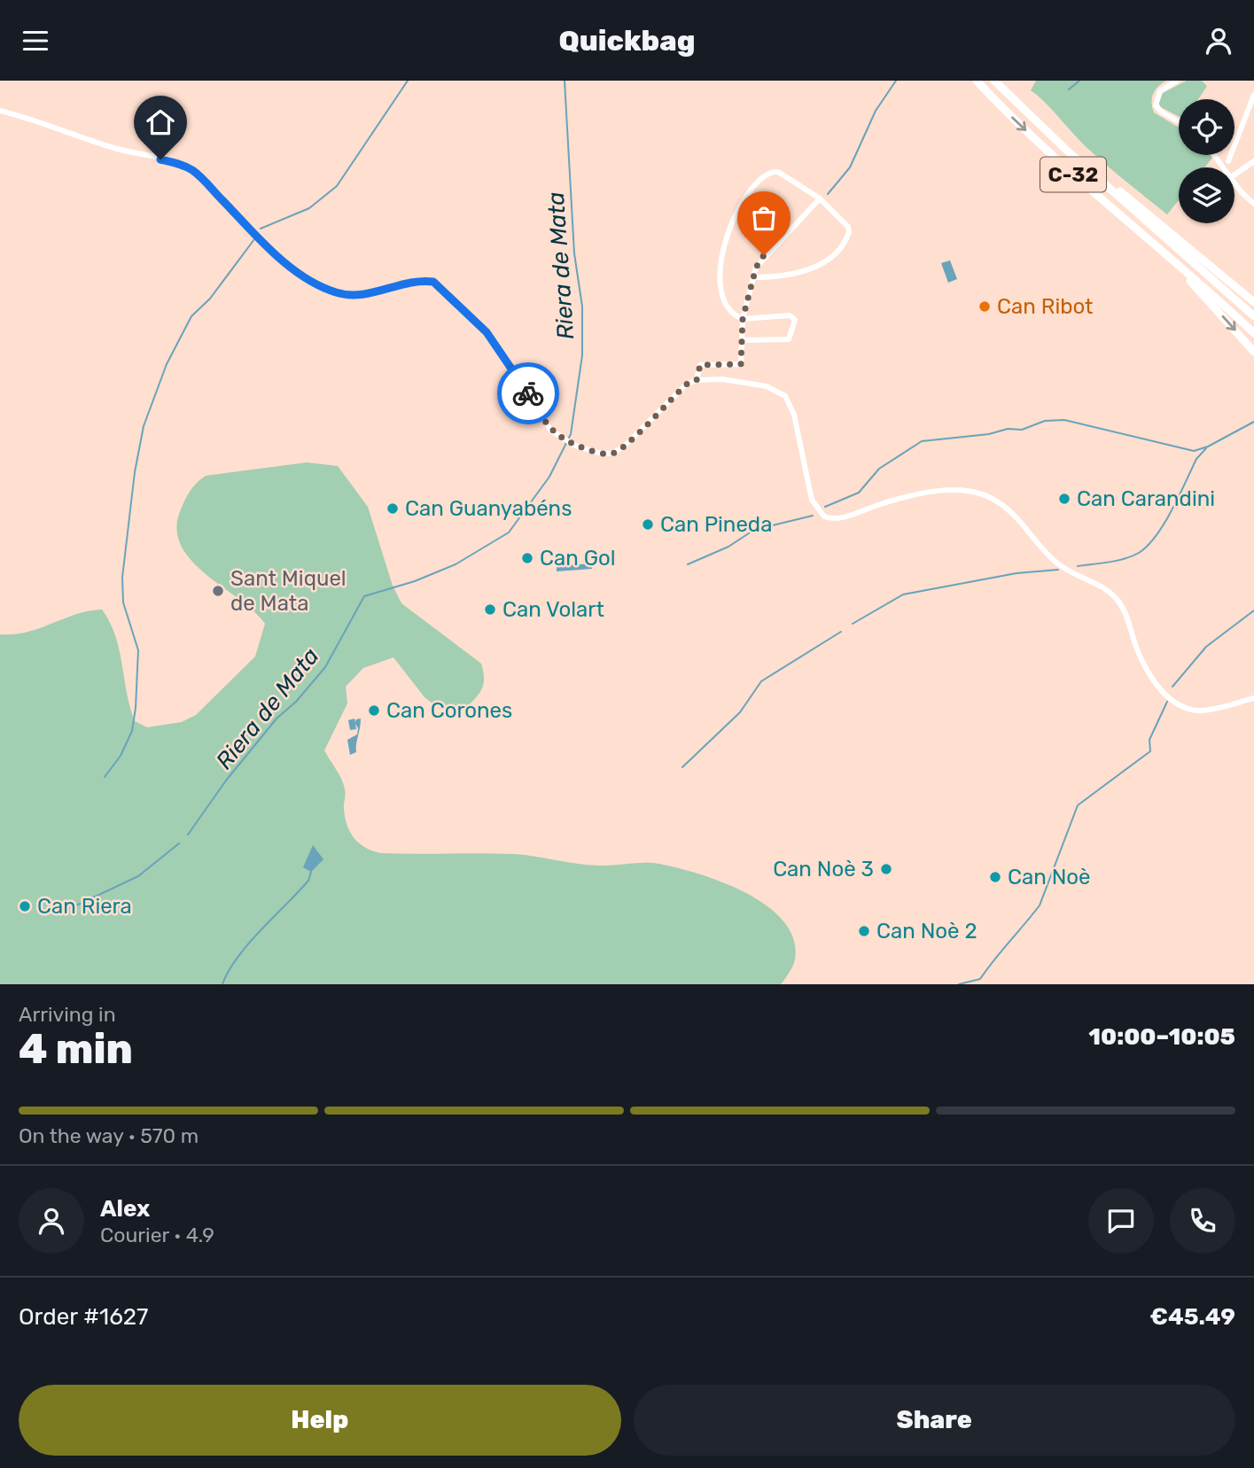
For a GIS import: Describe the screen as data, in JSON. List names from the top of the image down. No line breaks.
{"streets":{"highway":["C-32"]},"water":["Riera de Mata"],"places":["Can Ribot","Can Carandini","Can Guanyabéns","Can Pineda","Can Gol","Sant Miquel de Mata","Can Volart","Can Corones","Can Noè 3","Can Noè","Can Riera","Can Noè 2"],"page":{"header":"Quickbag","heading":["4 min","Arriving in","10:00–10:05"],"panel":["Alex","Courier · 4.9","Order #1627","€45.49"],"bar":"On the way · 570 m","buttons":["Help","Share"]}}
